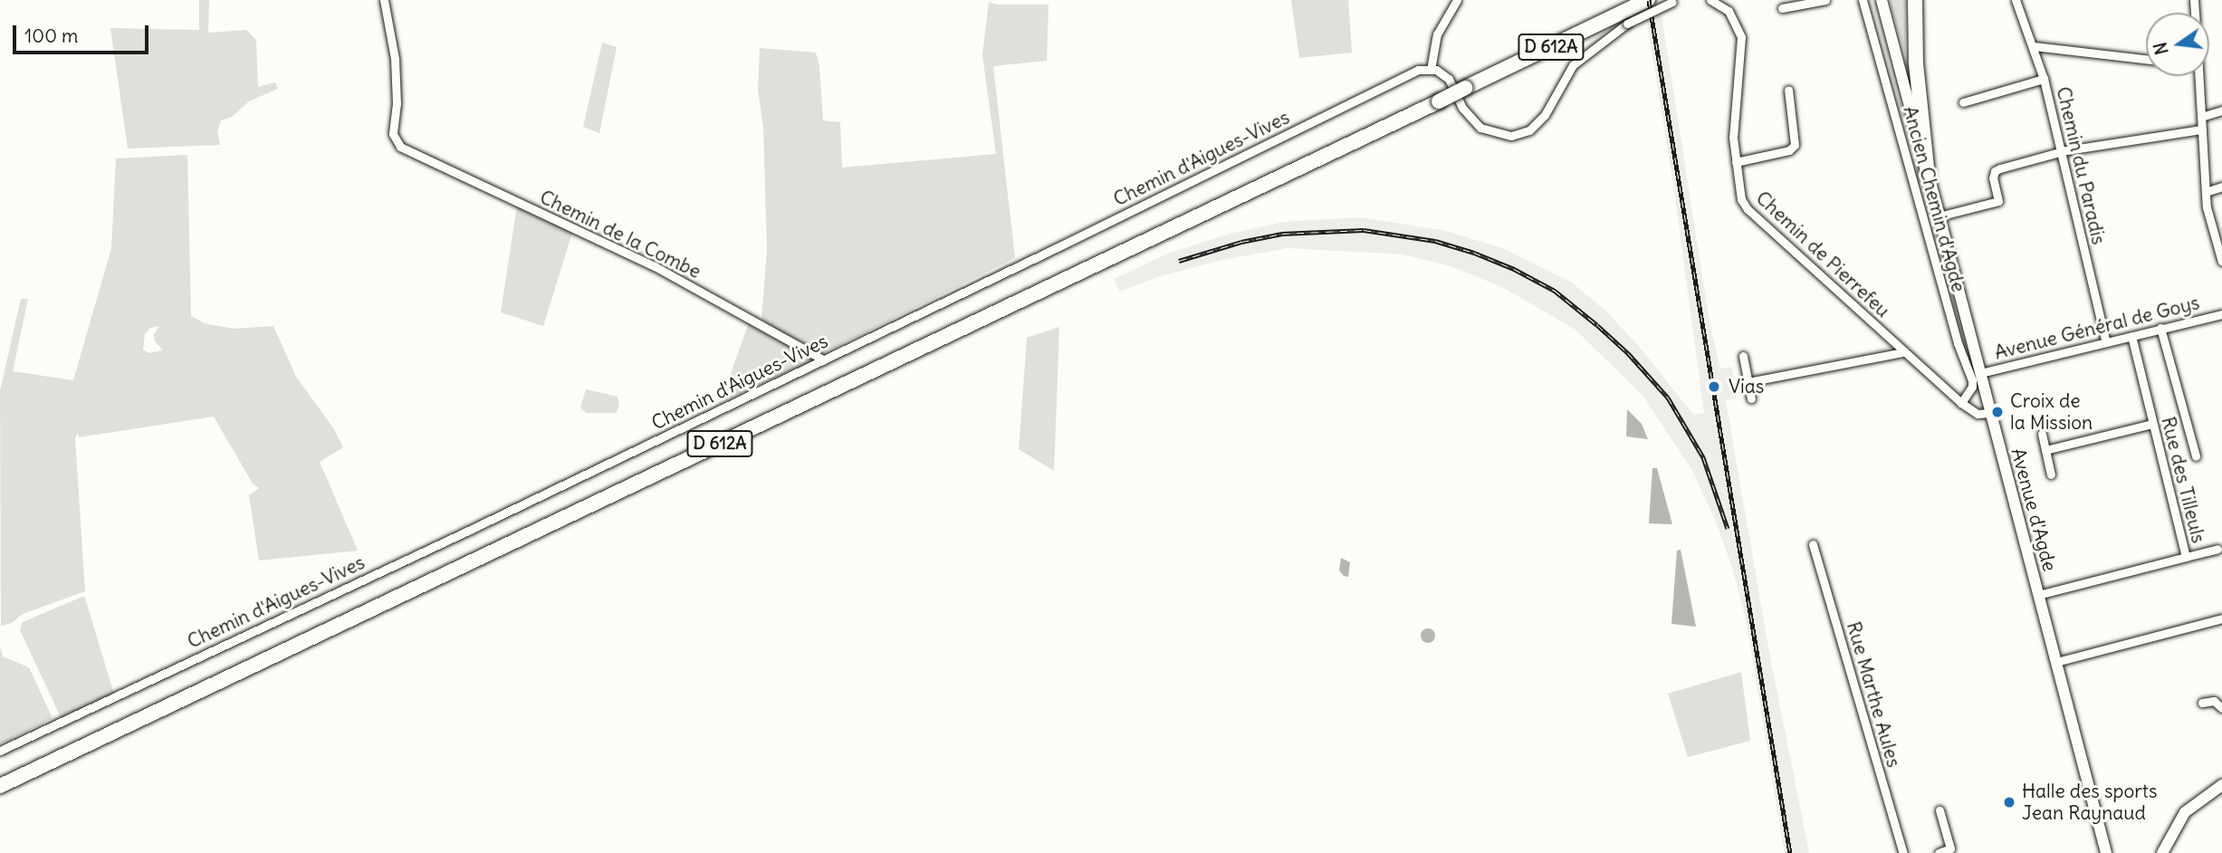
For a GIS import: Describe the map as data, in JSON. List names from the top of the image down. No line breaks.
{"streets":{"highway":["D 612A"],"main road":["Avenue d'Agde"],"street":["Chemin d'Aigues-Vives","Chemin du Paradis","Ancien Chemin d'Agde","Chemin de la Combe","Chemin de Pierrefeu","Avenue Général de Goys","Rue des Tilleuls","Rue Marthe Aules"]},"crossings":[["Chemin d'Aigues-Vives","Chemin de la Combe"],["Chemin du Paradis","Avenue Général de Goys"],["Ancien Chemin d'Agde","Chemin de Pierrefeu"],["Chemin de Pierrefeu","Avenue d'Agde"],["Avenue Général de Goys","Rue des Tilleuls"],["Avenue Général de Goys","Avenue d'Agde"],["Rue des Tilleuls","Avenue d'Agde"]],"places":["Vias","Croix de la Mission","Halle des sports Jean Raynaud"],"scale_bar":"100 m","north":"left"}
